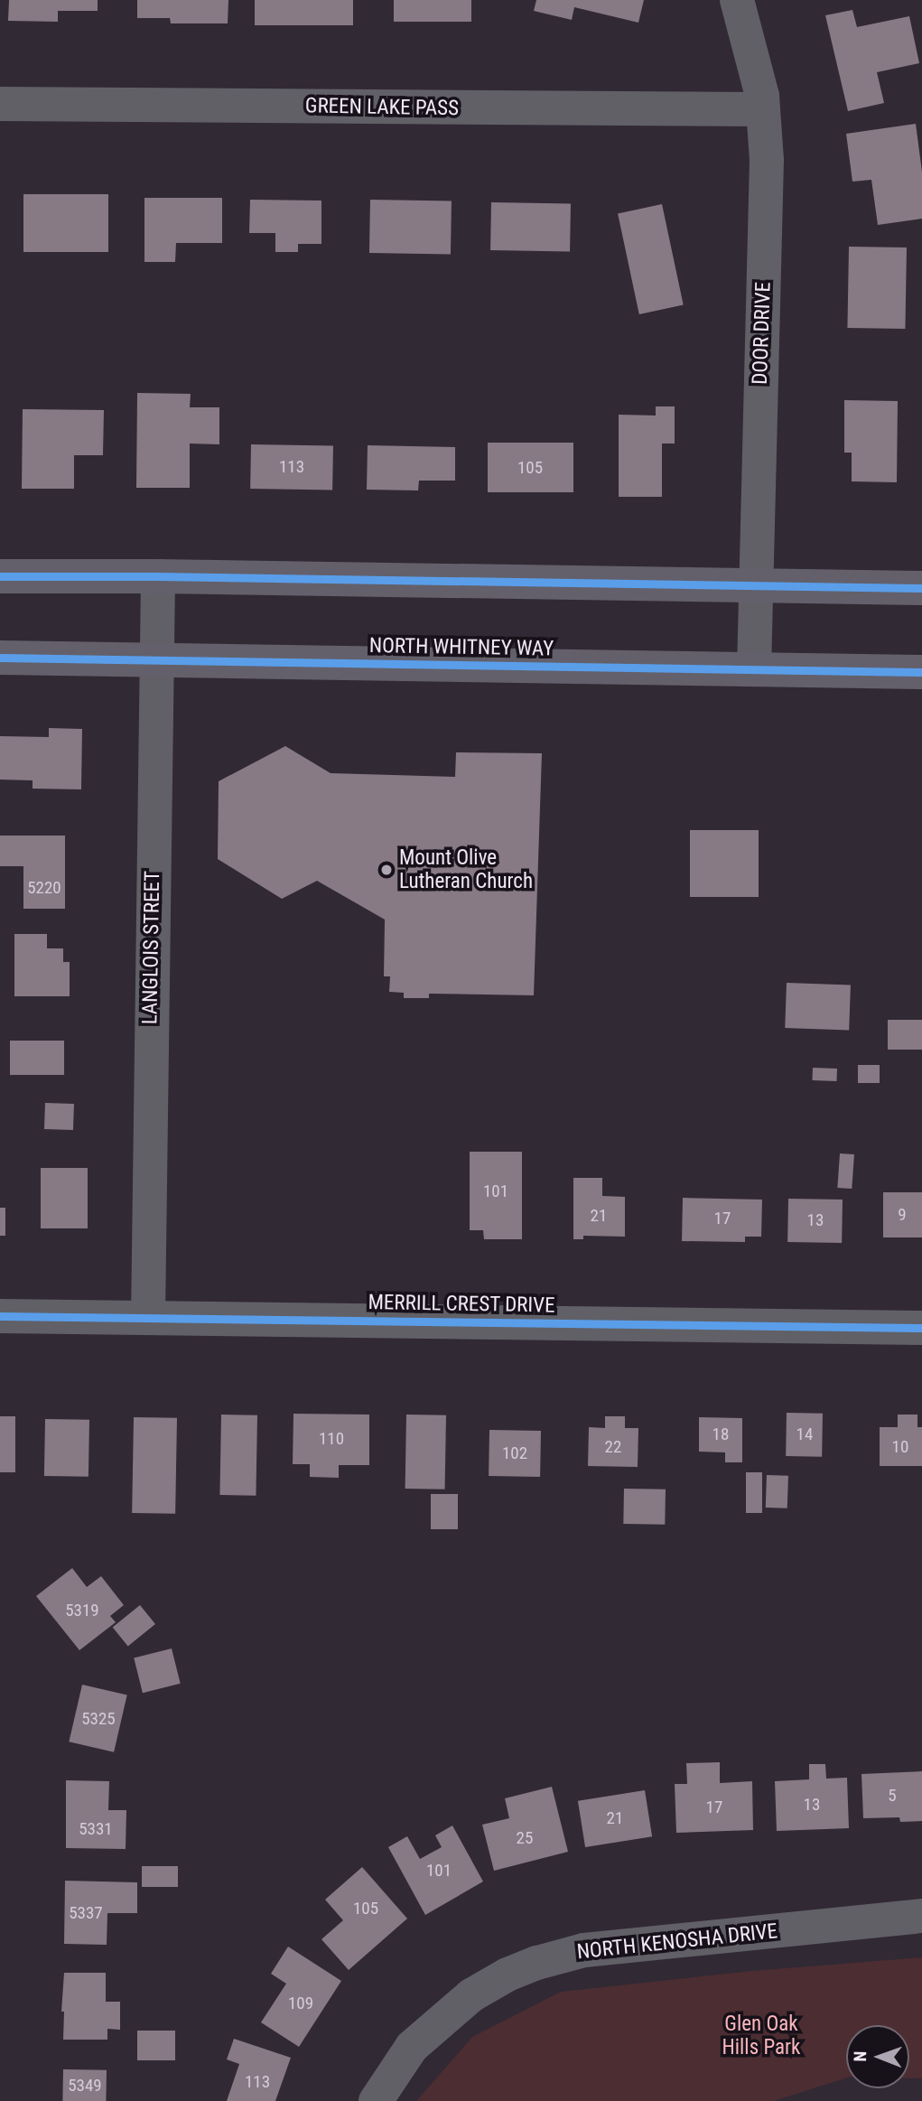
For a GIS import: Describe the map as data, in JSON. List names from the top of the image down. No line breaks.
{"streets":{"main road":["NORTH WHITNEY WAY"],"street":["GREEN LAKE PASS","DOOR DRIVE","LANGLOIS STREET","MERRILL CREST DRIVE","NORTH KENOSHA DRIVE"]},"crossings":[["GREEN LAKE PASS","DOOR DRIVE"],["DOOR DRIVE","NORTH WHITNEY WAY"],["NORTH WHITNEY WAY","LANGLOIS STREET"],["LANGLOIS STREET","MERRILL CREST DRIVE"]],"parks":["Glen Oak Hills Park"],"places":["Mount Olive Lutheran Church"],"house_numbers":["113","105","5220","101","9","21","17","13","18","14","110","22","10","102","5319","5325","5","13","17","21","5331","25","101","105","5337","109","113","5349"],"north":"left"}
